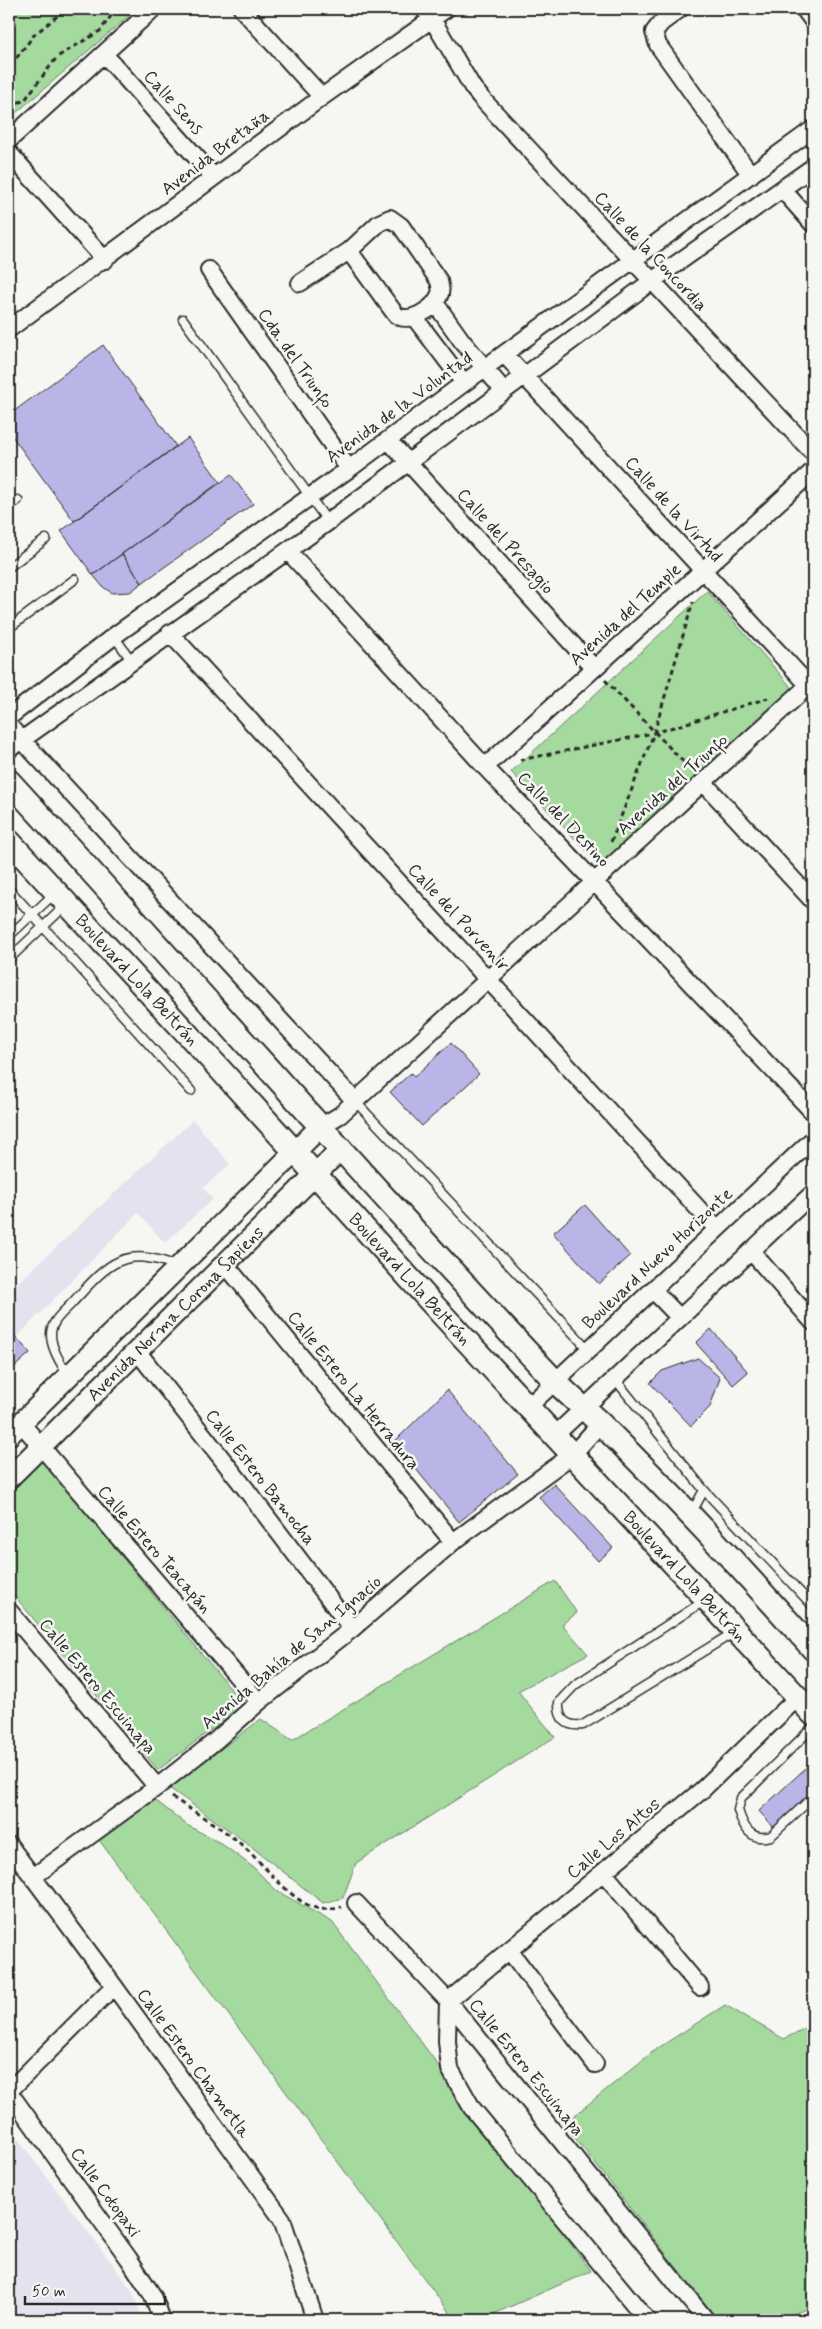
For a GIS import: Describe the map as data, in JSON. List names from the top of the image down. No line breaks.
{"streets":{"main road":["Boulevard Lola Beltrán"],"street":["Calle Sens","Avenida Bretaña","Calle de la Concordia","Cda. del Triunfo","Avenida de la Voluntad","Calle de la Virtud","Calle del Presagio","Avenida del Temple","Avenida del Triunfo","Calle del Destino","Calle del Porvenir","Boulevard Nuevo Horizonte","Avenida Norma Corona Sapiens","Calle Estero La Herradura","Calle Estero Bamocha","Calle Estero Teacapán","Avenida Bahía de San Ignacio","Calle Estero Escuinapa","Calle Los Altos","Calle Estero Chametla","Calle Cotopaxi"]},"crossings":[["Calle Sens","Avenida Bretaña"],["Avenida Bretaña","Calle de la Concordia"],["Calle de la Concordia","Avenida de la Voluntad"],["Cda. del Triunfo","Avenida de la Voluntad"],["Avenida de la Voluntad","Calle de la Virtud"],["Avenida de la Voluntad","Calle del Presagio"],["Calle de la Virtud","Avenida del Temple"],["Calle de la Virtud","Avenida del Triunfo"],["Calle del Presagio","Avenida del Temple"],["Avenida del Temple","Calle del Destino"],["Avenida del Triunfo","Calle del Destino"],["Avenida del Triunfo","Calle del Porvenir"],["Avenida del Triunfo","Boulevard Lola Beltrán"],["Avenida del Triunfo","Avenida Norma Corona Sapiens"],["Calle del Porvenir","Boulevard Nuevo Horizonte"],["Boulevard Lola Beltrán","Boulevard Nuevo Horizonte"],["Boulevard Lola Beltrán","Avenida Norma Corona Sapiens"],["Boulevard Lola Beltrán","Avenida Bahía de San Ignacio"],["Boulevard Lola Beltrán","Calle Los Altos"],["Avenida Norma Corona Sapiens","Calle Estero La Herradura"],["Avenida Norma Corona Sapiens","Calle Estero Bamocha"],["Avenida Norma Corona Sapiens","Calle Estero Teacapán"],["Calle Estero La Herradura","Avenida Bahía de San Ignacio"],["Calle Estero Bamocha","Avenida Bahía de San Ignacio"],["Calle Estero Teacapán","Avenida Bahía de San Ignacio"],["Avenida Bahía de San Ignacio","Calle Estero Escuinapa"],["Avenida Bahía de San Ignacio","Calle Estero Chametla"],["Calle Estero Escuinapa","Calle Los Altos"]],"scale_bar":"50 m"}
